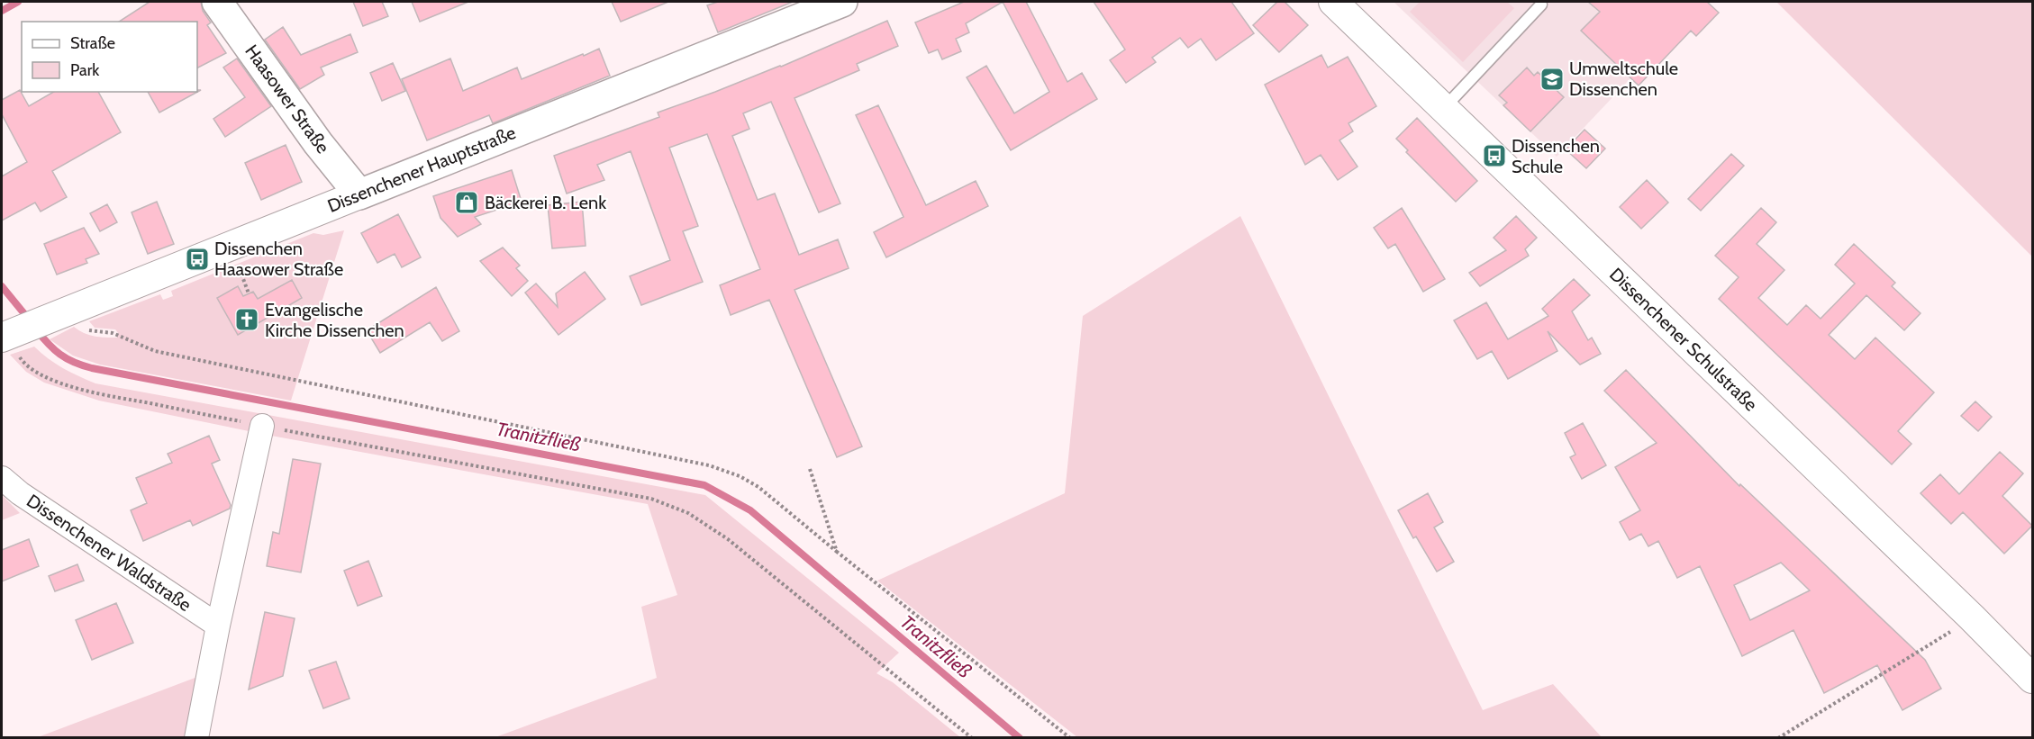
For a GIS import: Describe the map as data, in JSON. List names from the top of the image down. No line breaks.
{"streets":{"main road":["Haasower Straße","Dissenchener Hauptstraße"],"street":["Dissenchener Schulstraße","Dissenchener Waldstraße"]},"crossings":[["Haasower Straße","Dissenchener Hauptstraße"]],"water":["Tranitzfließ"],"places":{"school or university":["Umweltschule Dissenchen"],"bus stop":["Dissenchen Schule","Dissenchen Haasower Straße"],"shop":["Bäckerei B. Lenk"],"church":["Evangelische Kirche Dissenchen"]},"legend":["Straße","Park"]}
